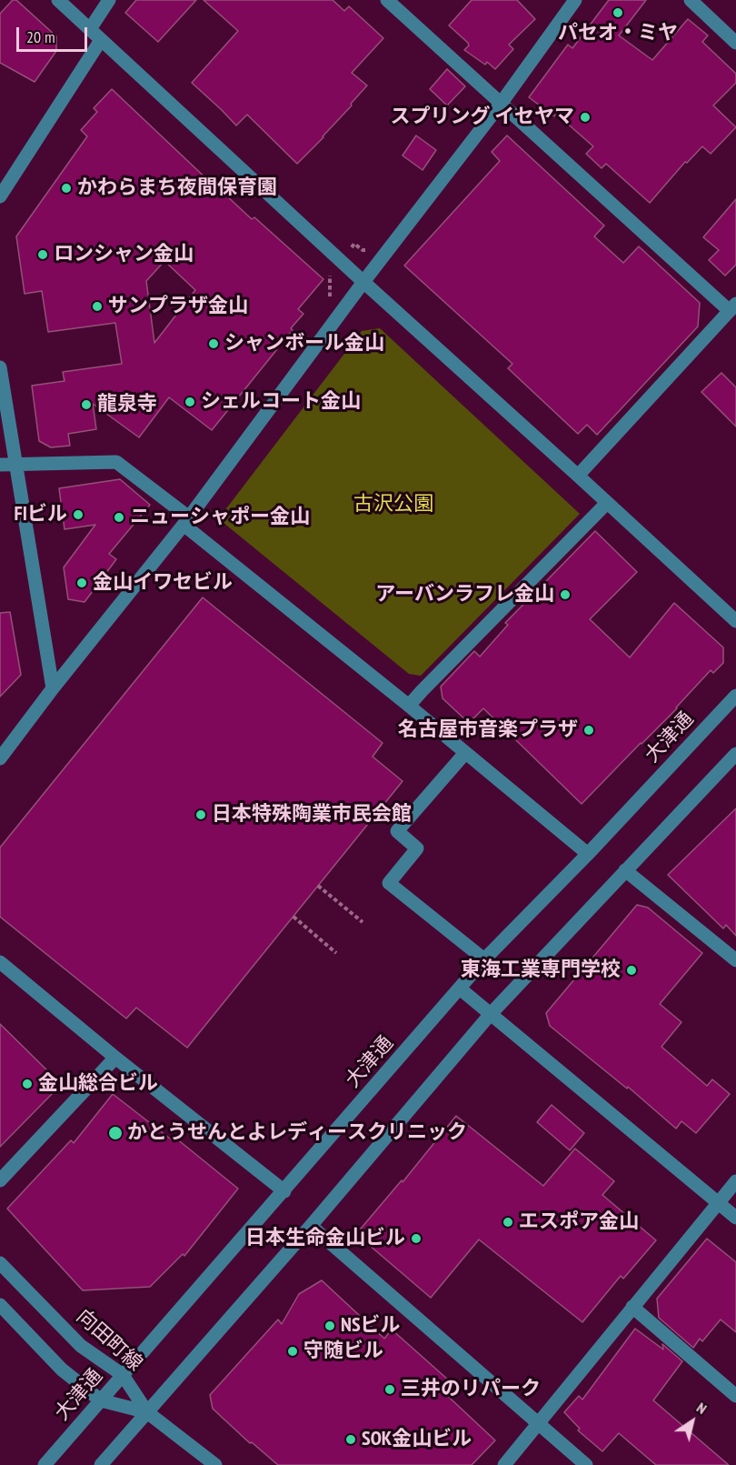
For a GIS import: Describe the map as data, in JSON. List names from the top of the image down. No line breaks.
{"streets":{"street":["大津通","向田町線"]},"crossings":[["大津通","向田町線"]],"parks":["古沢公園"],"places":["パセオ・ミヤ","スプリング イセヤマ","かわらまち夜間保育園","ロンシャン金山","サンプラザ金山","シャンボール金山","シェルコート金山","龍泉寺","FIビル","ニューシャポー金山","金山イワセビル","アーバンラフレ金山","名古屋市音楽プラザ","日本特殊陶業市民会館","東海工業専門学校","金山総合ビル","かとうせんとよレディースクリニック","エスポア金山","日本生命金山ビル","NSビル","守随ビル","三井のリパーク","SOK金山ビル"],"scale_bar":"20 m","north":"top right"}
